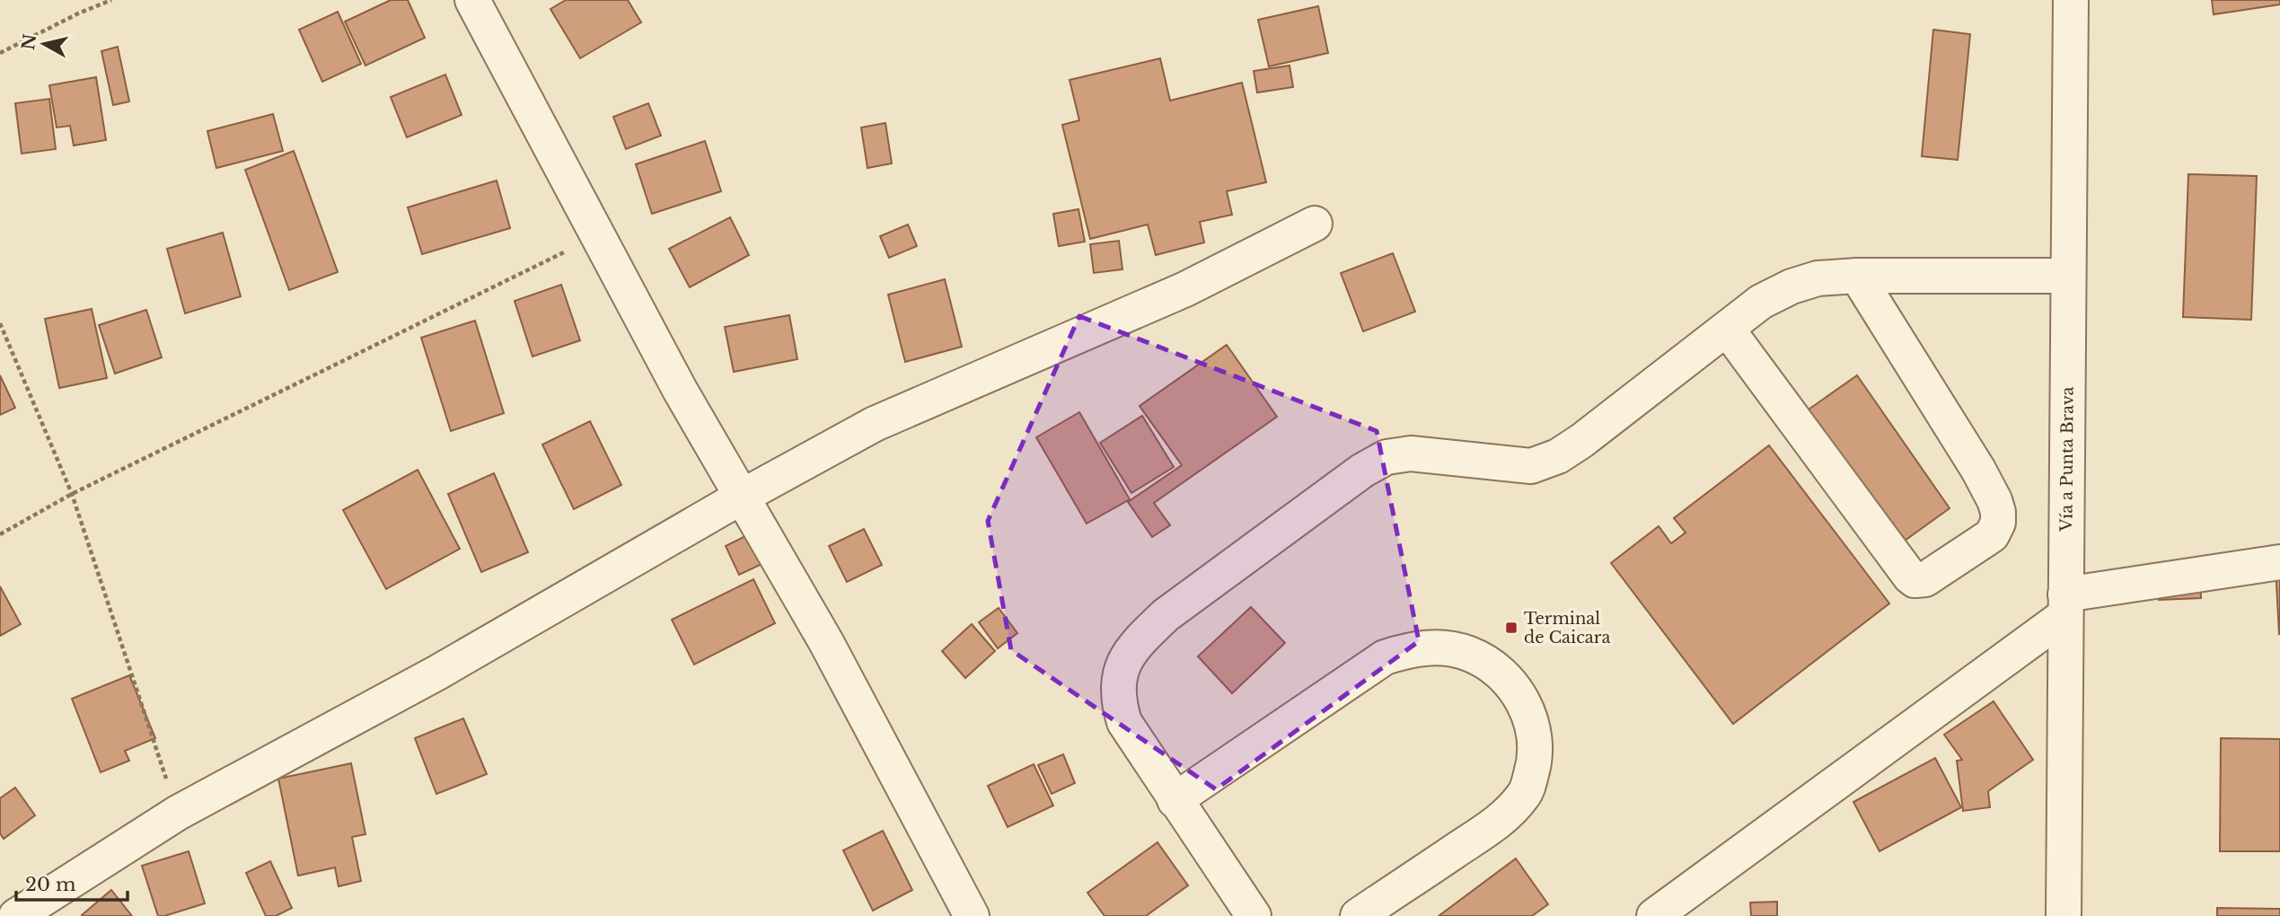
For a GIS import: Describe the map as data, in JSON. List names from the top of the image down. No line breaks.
{"streets":{"street":["Vía a Punta Brava"]},"places":{"transit":["Terminal de Caicara"]},"scale_bar":"20 m","north":"left"}
